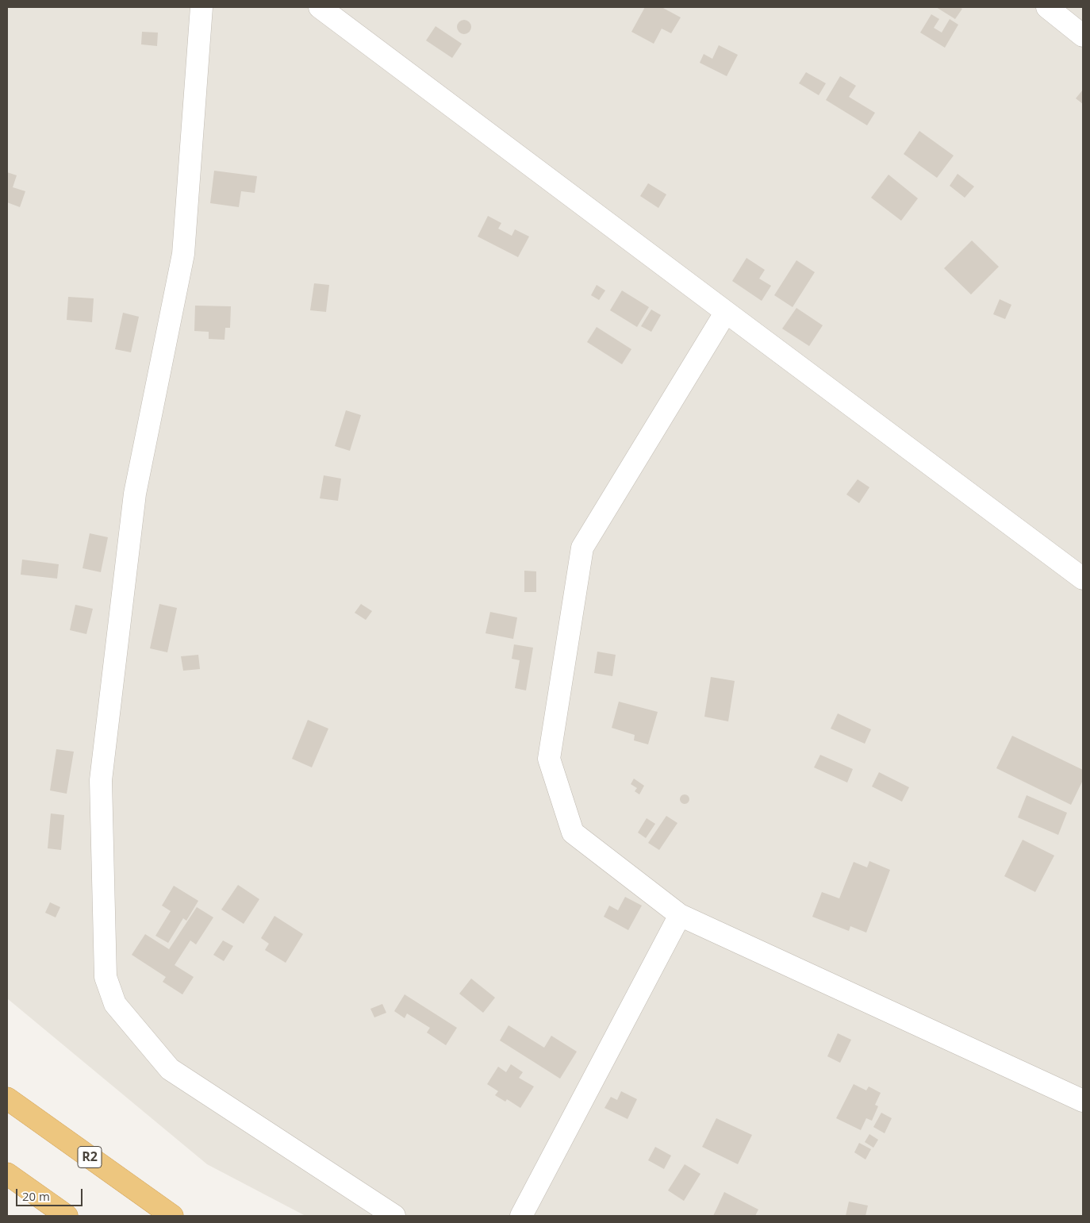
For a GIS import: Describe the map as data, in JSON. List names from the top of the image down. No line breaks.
{"streets":{"highway":["R2"]},"scale_bar":"20 m"}
